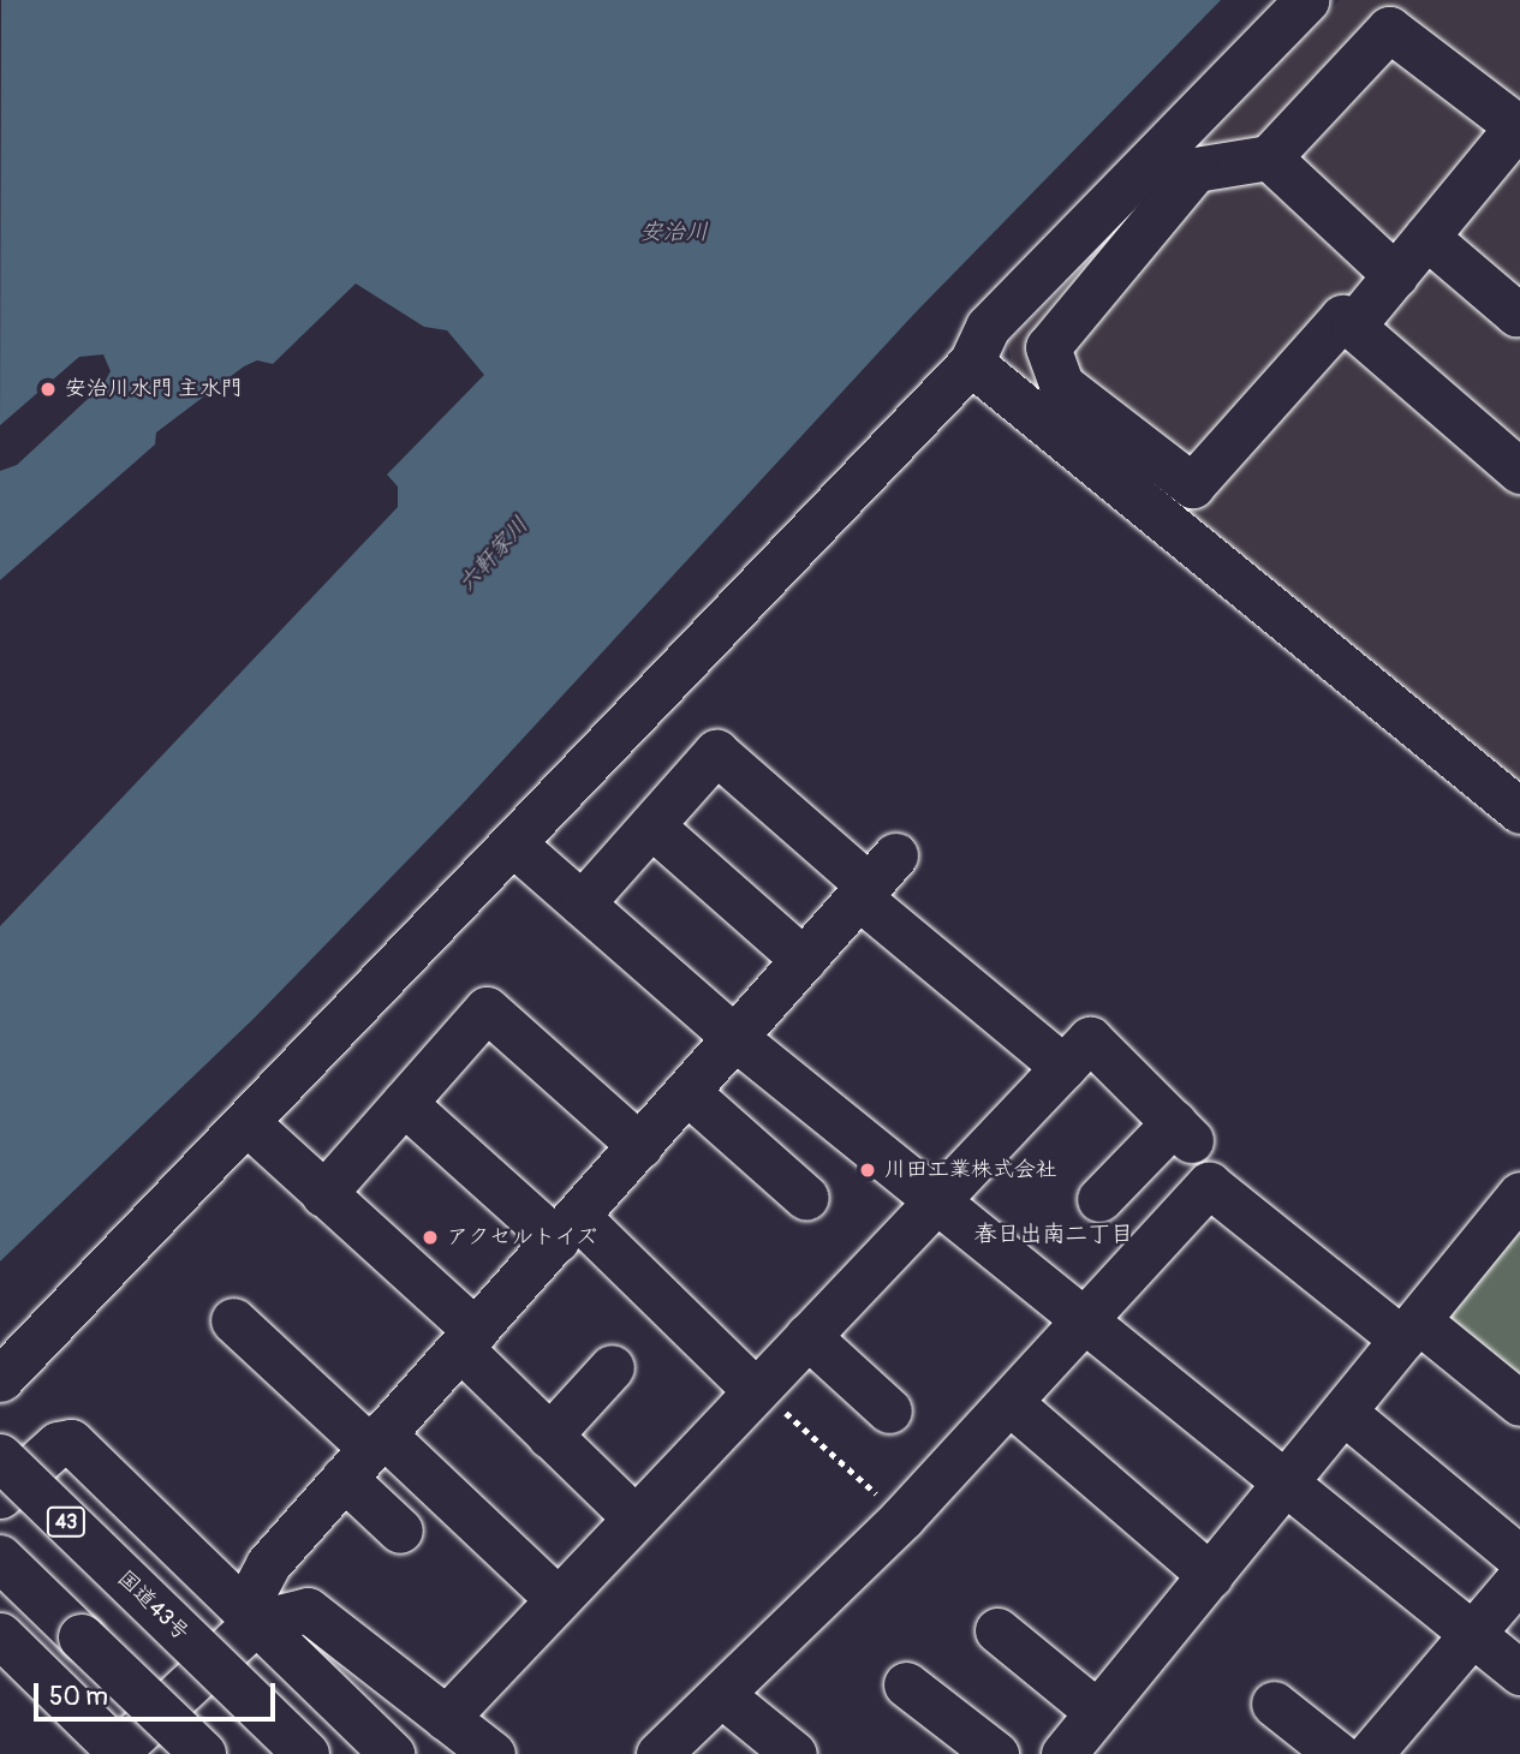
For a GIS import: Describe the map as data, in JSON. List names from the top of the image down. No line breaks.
{"streets":{"highway":["43","国道43号"]},"districts":["春日出南二丁目"],"water":["安治川","六軒家川"],"places":["安治川水門 主水門","川田工業株式会社","アクセルトイズ"],"scale_bar":"50 m"}
